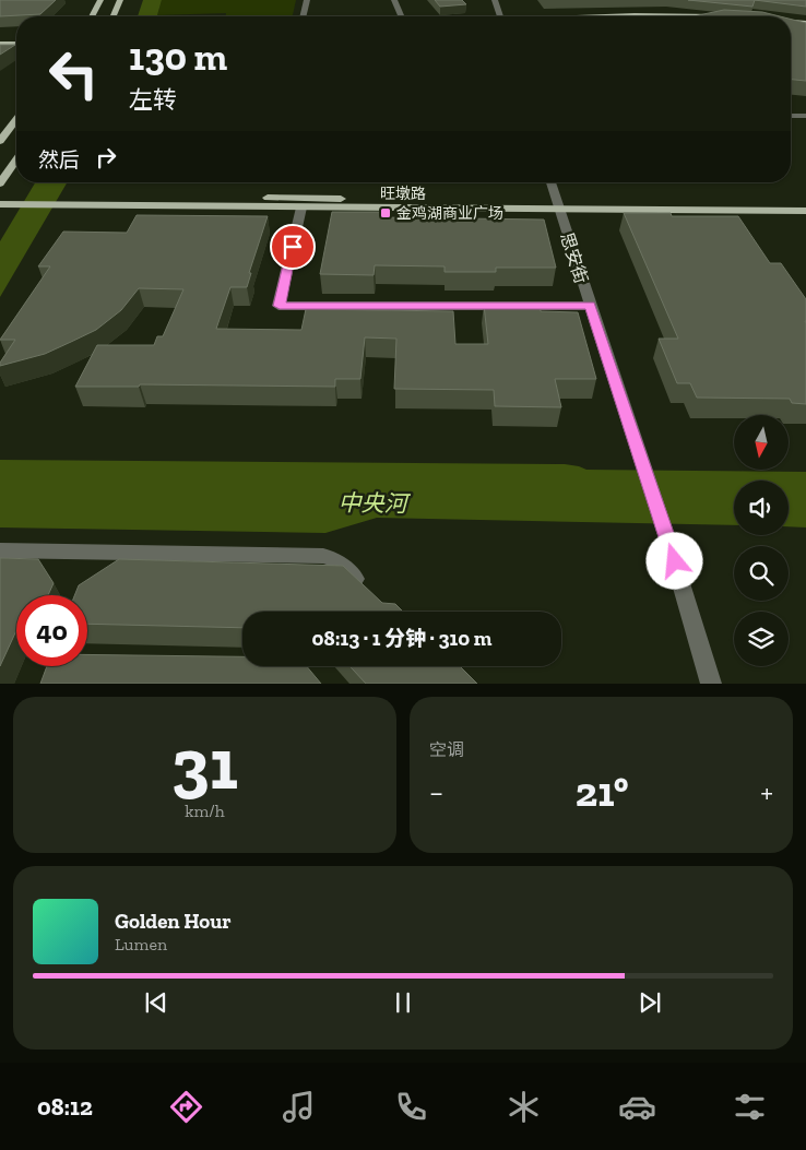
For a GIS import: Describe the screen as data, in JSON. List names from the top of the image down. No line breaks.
{"streets":{"main road":["旺墩路"],"street":["思安街"]},"crossings":[["旺墩路","思安街"]],"water":["中央河"],"places":{"transit":["金鸡湖商业广场"]},"north":"bottom","page":{"turn":["130 m","左转"],"then":"然后","limit":"40","trip":"08:13 · 1 分钟 · 310 m","tile":[["31","km/h"],"空调"],"heat":["−","21°","+"],"song":["Golden Hour","Lumen"],"tabs":"08:12"}}
